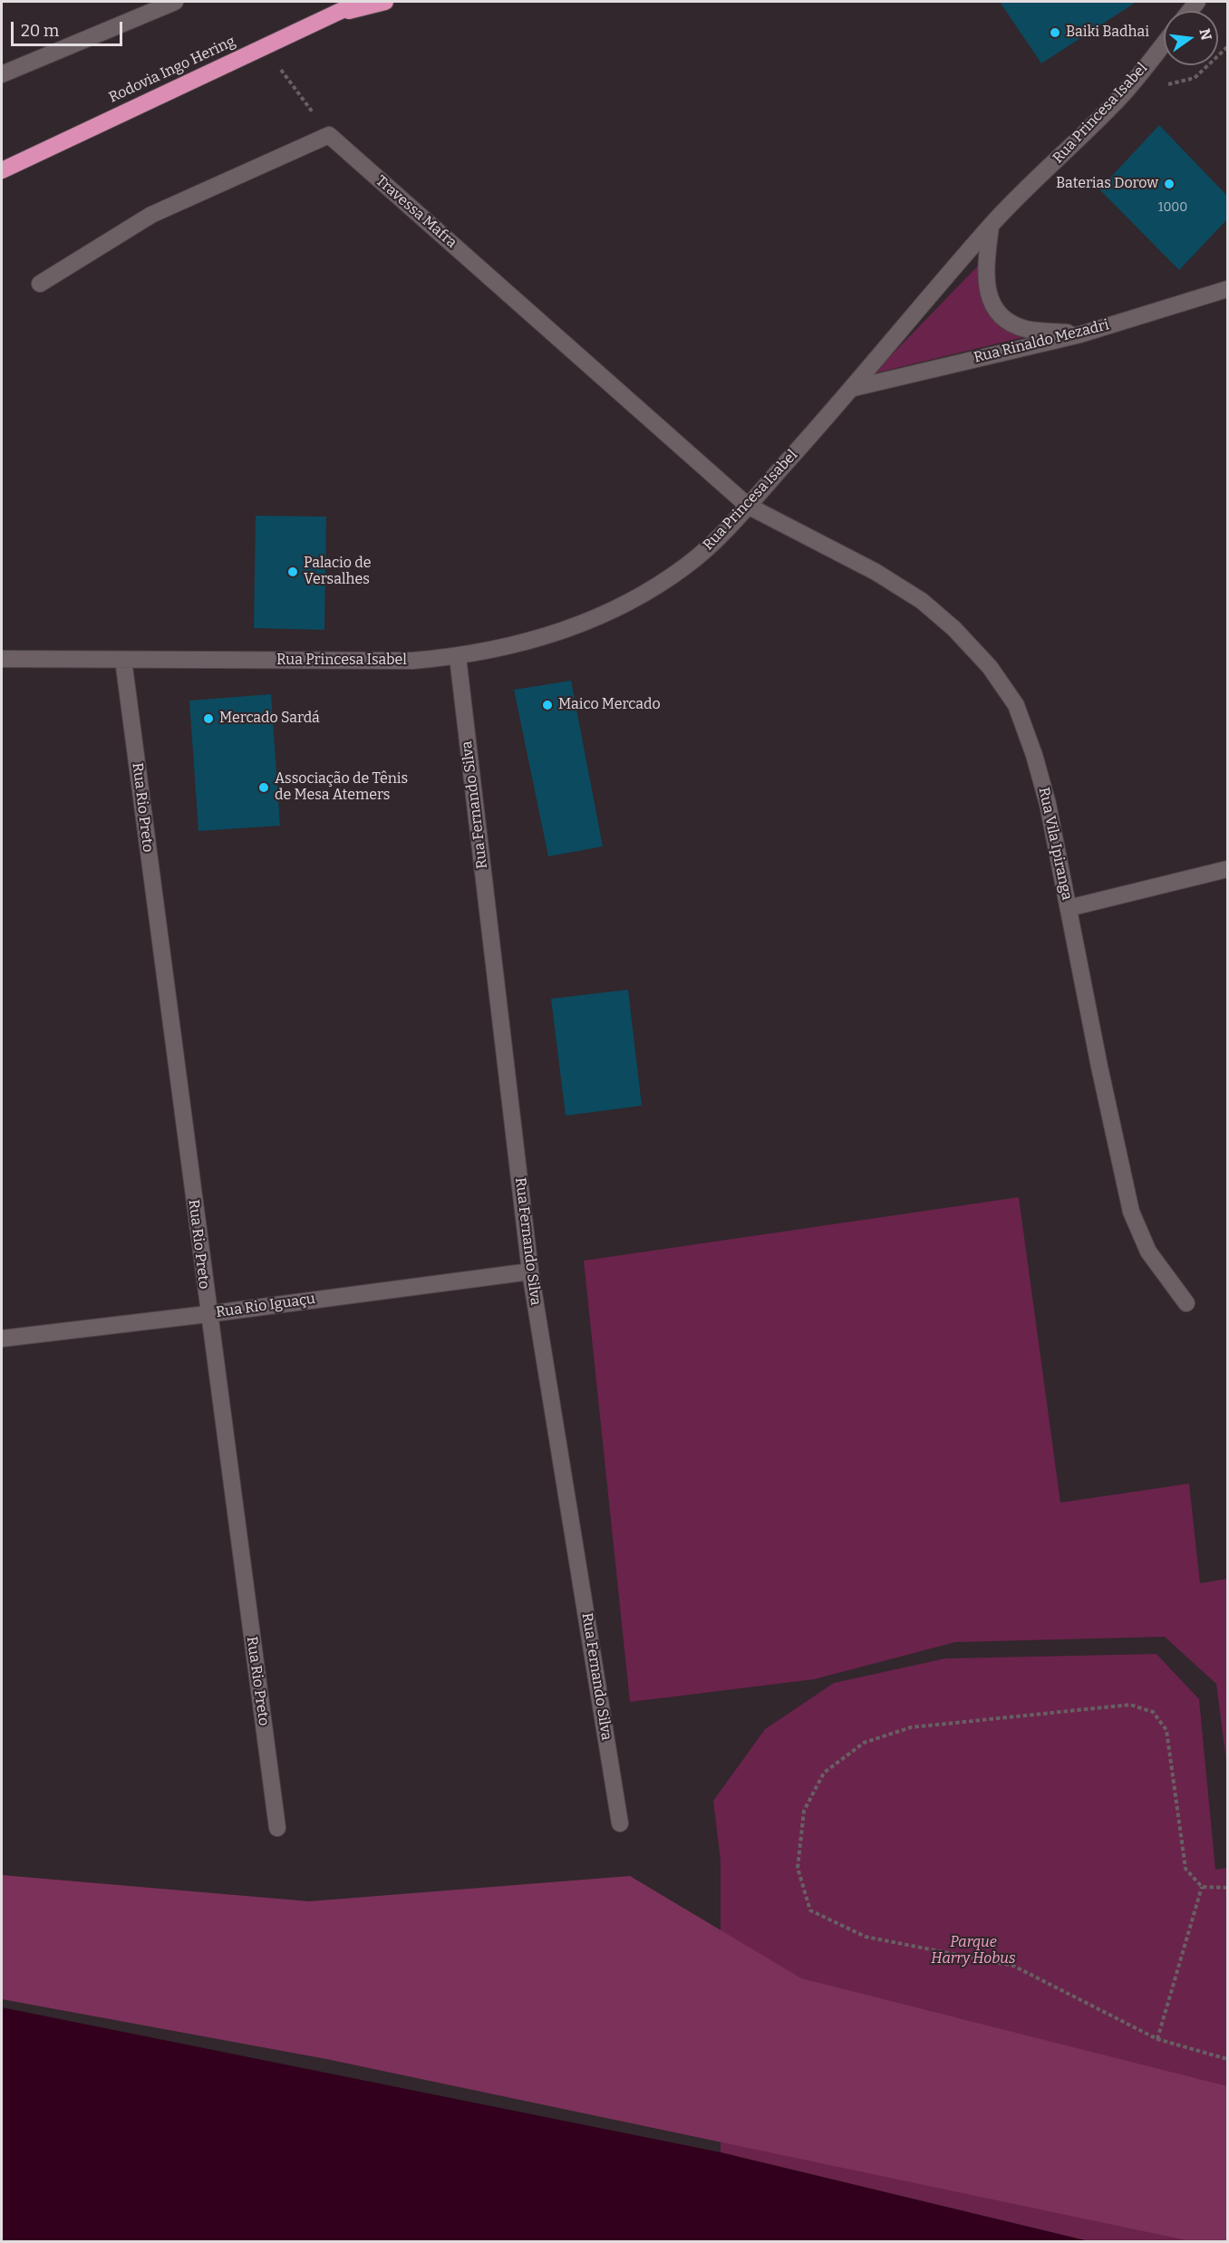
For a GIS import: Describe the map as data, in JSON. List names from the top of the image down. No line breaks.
{"streets":{"highway":["Rodovia Ingo Hering"],"street":["Rua Princesa Isabel","Travessa Mafra","Rua Rinaldo Mezadri","Rua Fernando Silva","Rua Rio Preto","Rua Vila Ipiranga","Rua Rio Iguaçu"]},"crossings":[["Rua Princesa Isabel","Travessa Mafra"],["Rua Princesa Isabel","Rua Rinaldo Mezadri"],["Rua Princesa Isabel","Rua Fernando Silva"],["Rua Princesa Isabel","Rua Rio Preto"],["Rua Princesa Isabel","Rua Vila Ipiranga"],["Travessa Mafra","Rua Vila Ipiranga"],["Rua Fernando Silva","Rua Rio Iguaçu"],["Rua Rio Preto","Rua Rio Iguaçu"]],"parks":["Parque Harry Hobus"],"places":["Baiki Badhai","Baterias Dorow","Palacio de Versalhes","Maico Mercado","Mercado Sardá","Associação de Tênis de Mesa Atemers"],"house_numbers":["1000"],"scale_bar":"20 m","north":"right"}
